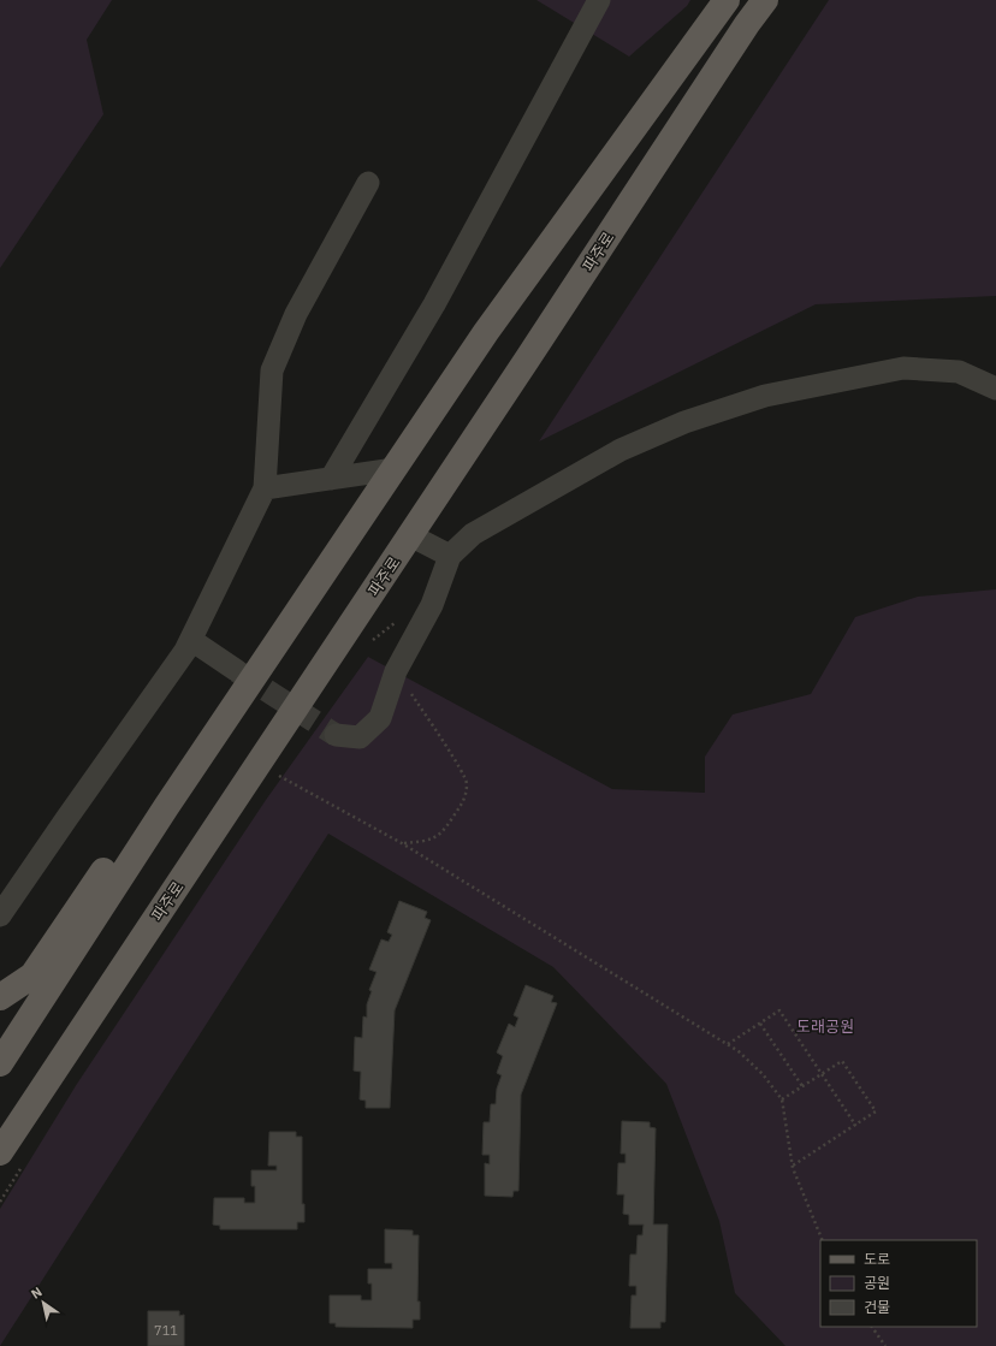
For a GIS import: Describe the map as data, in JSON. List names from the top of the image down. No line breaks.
{"streets":{"main road":["파주로"]},"parks":["도래공원"],"house_numbers":["711"],"legend":["도로","공원","건물"],"north":"top left"}
